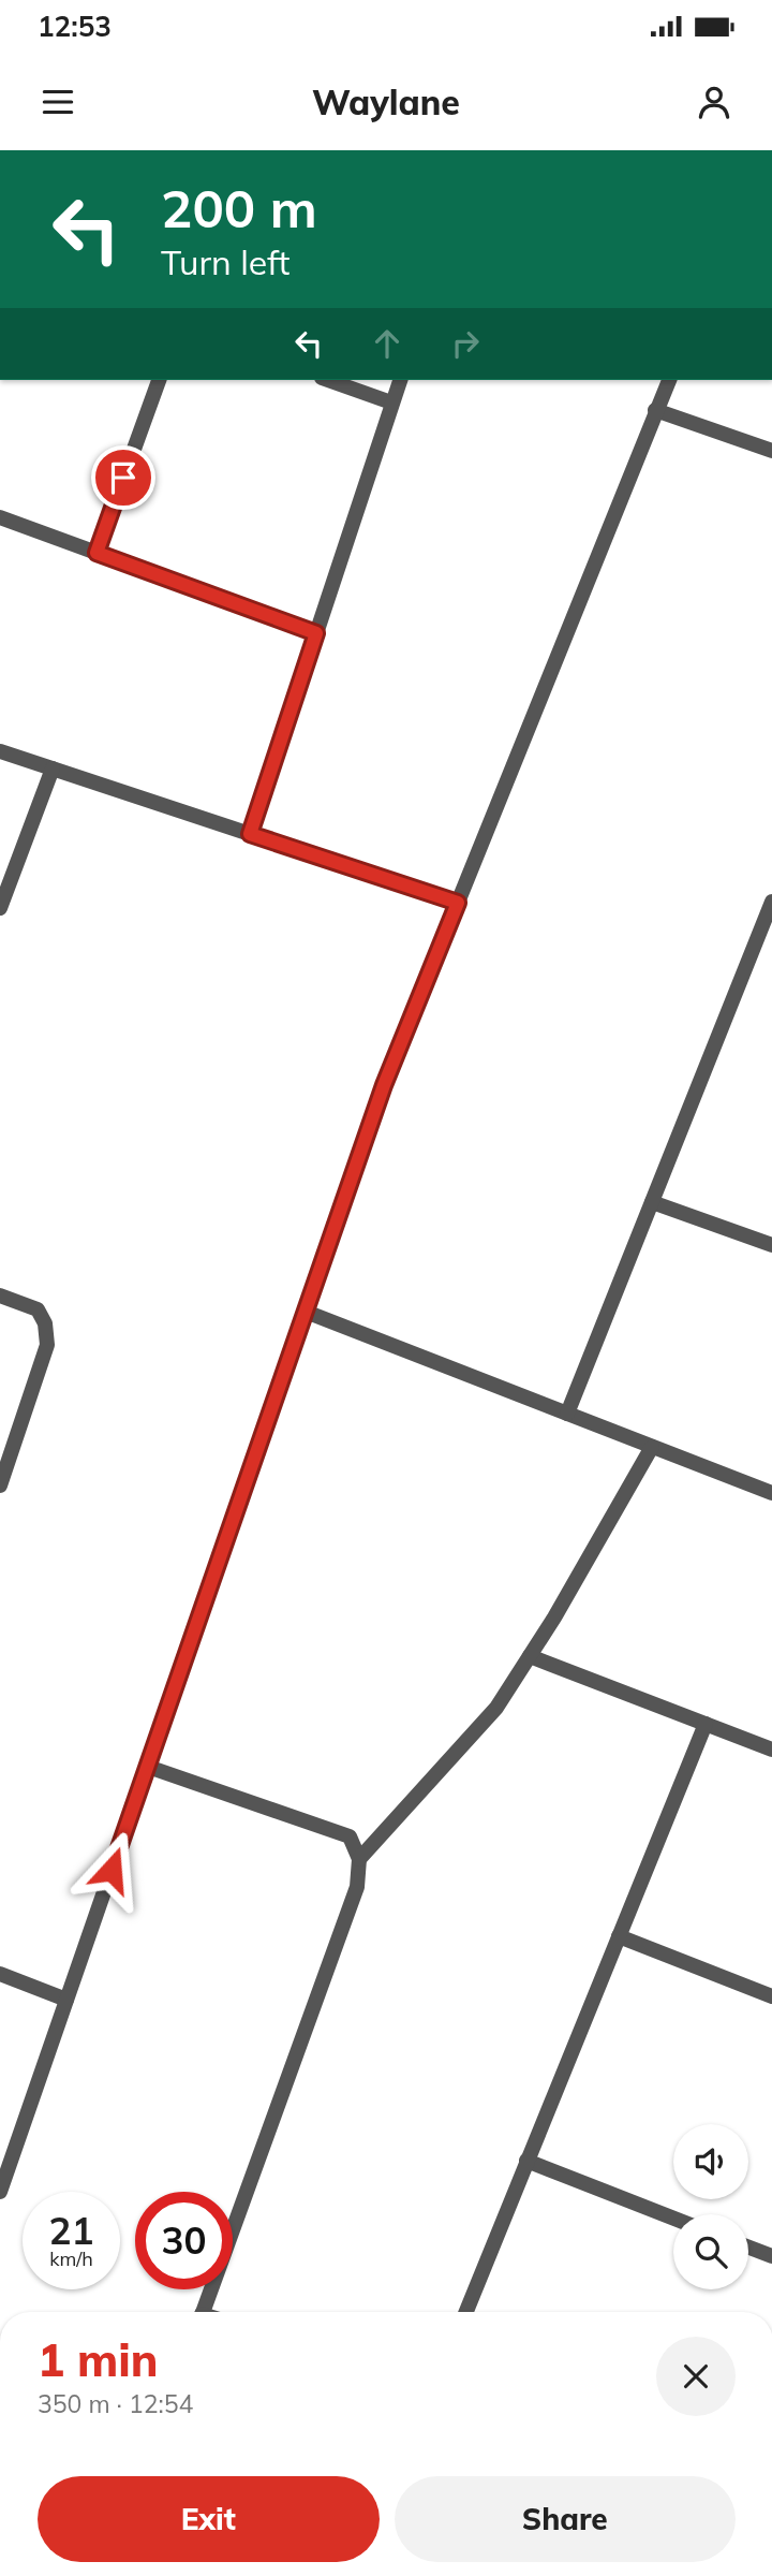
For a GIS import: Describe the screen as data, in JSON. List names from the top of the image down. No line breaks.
{"page":{"status":"12:53","header":"Waylane","turn":["200 m","Turn left"],"speed":"21 km/h","limit":"30","heading":["1 min","350 m · 12:54"],"buttons":["Exit","Share"]}}
